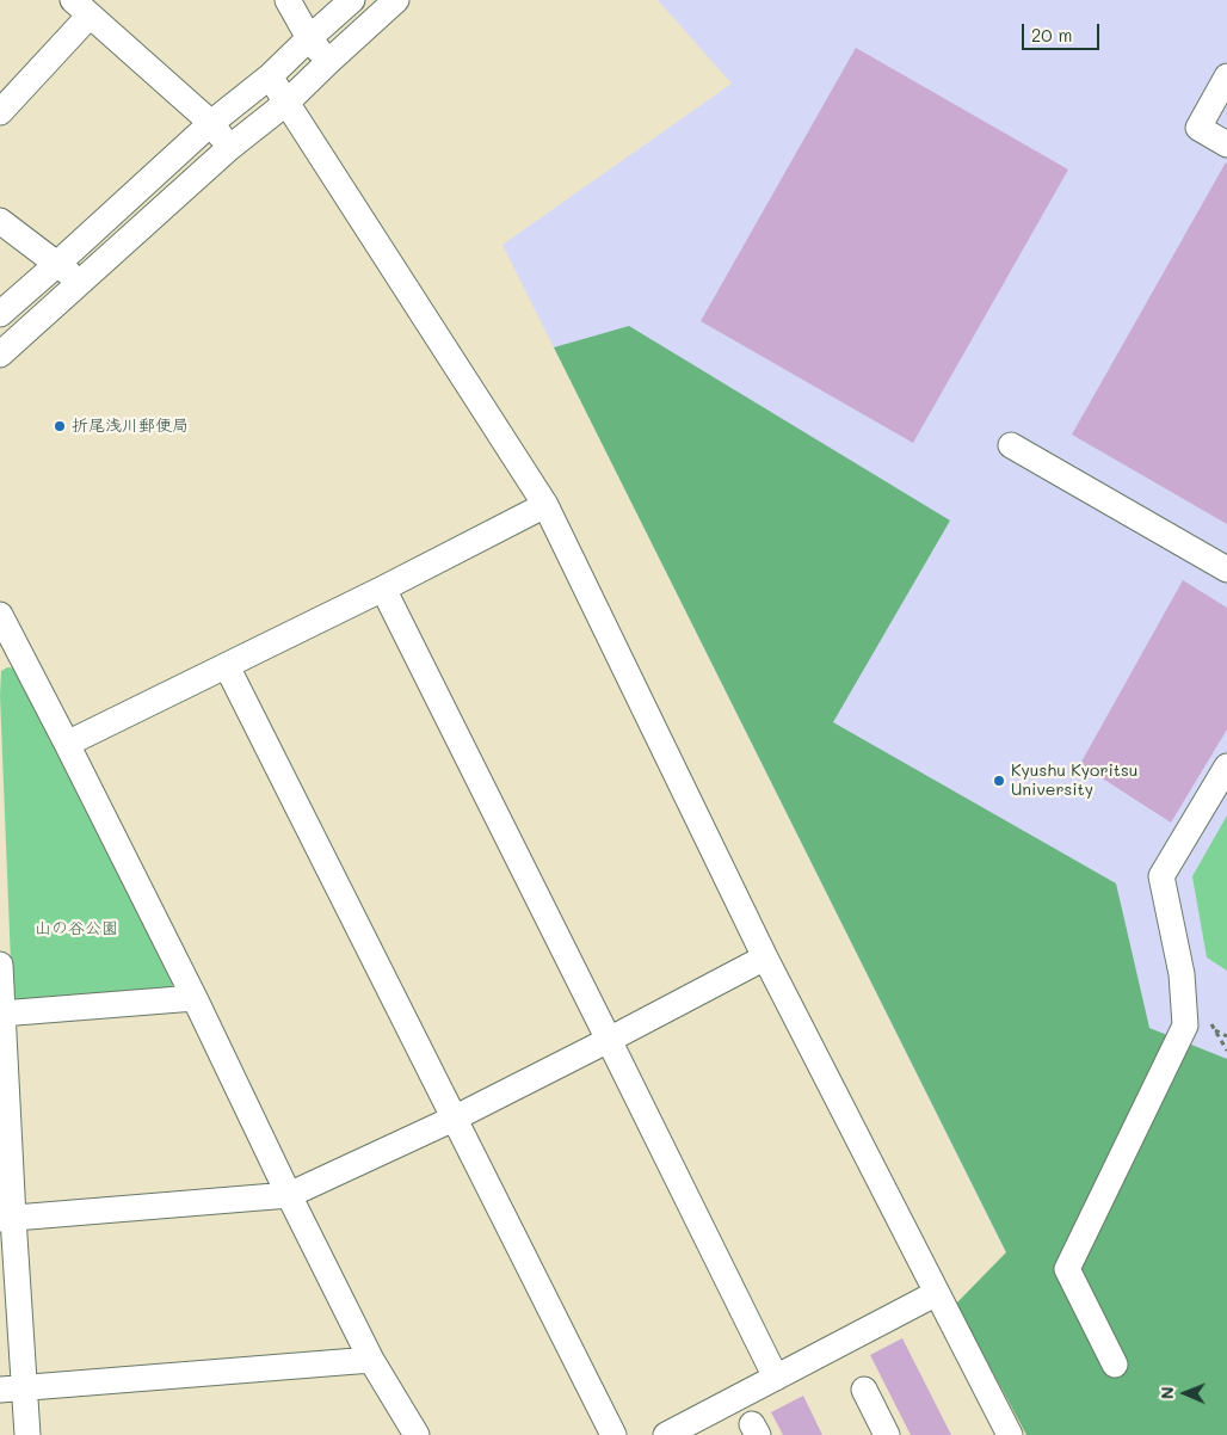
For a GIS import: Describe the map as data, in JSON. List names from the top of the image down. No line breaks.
{"parks":["山の谷公園"],"places":["折尾浅川郵便局","Kyushu Kyoritsu University"],"scale_bar":"20 m","north":"left"}
